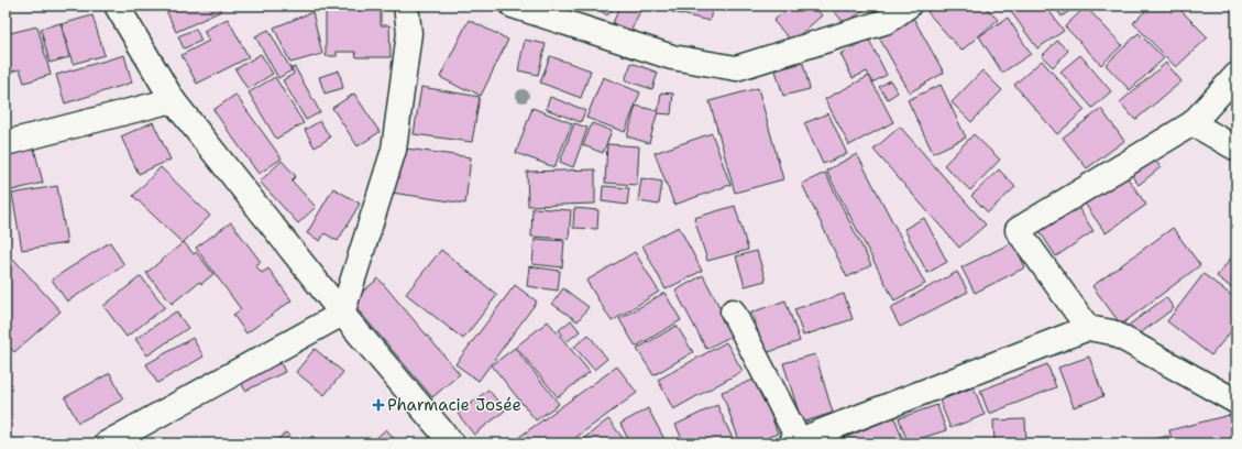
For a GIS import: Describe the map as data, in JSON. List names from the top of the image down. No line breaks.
{"places":{"health":["Pharmacie Josée"]}}
